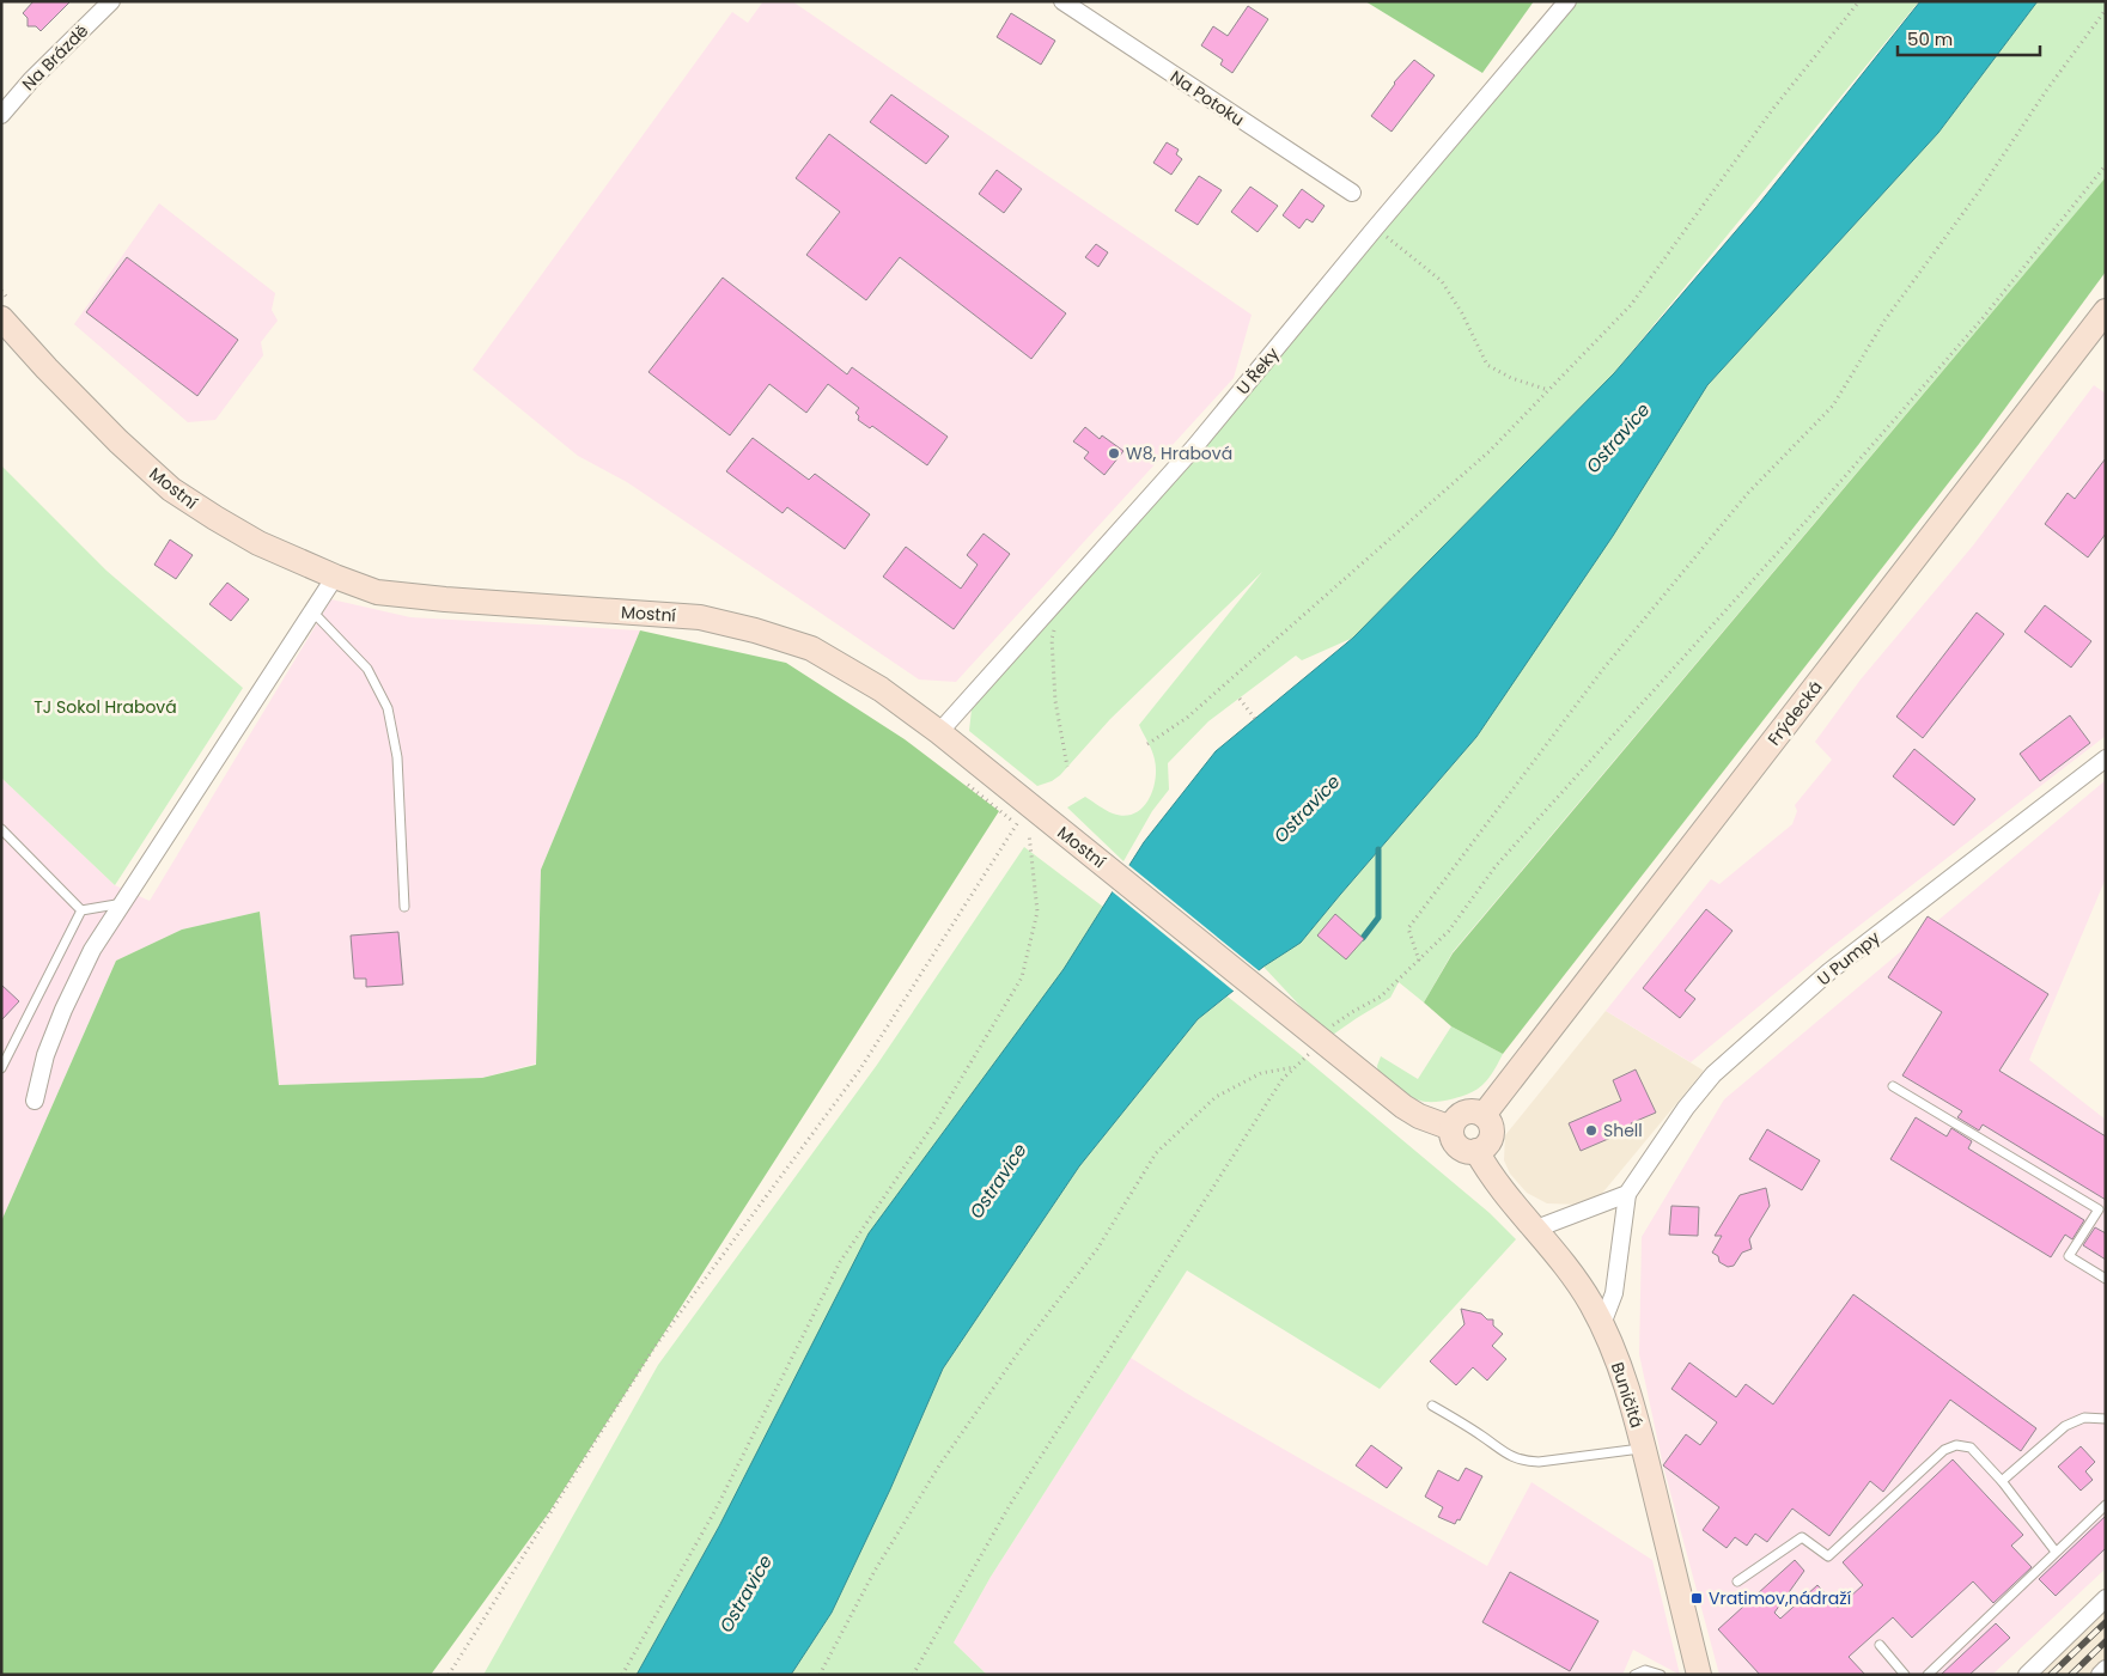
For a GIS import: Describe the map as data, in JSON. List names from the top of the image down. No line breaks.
{"streets":{"main road":["Mostní","Frýdecká","Buničitá"],"street":["Na Brázdě","Na Potoku","U Řeky","U Pumpy"]},"crossings":[["U Řeky","Mostní"],["Mostní","Frýdecká"],["Mostní","Buničitá"],["Frýdecká","Buničitá"],["U Pumpy","Buničitá"]],"water":["Ostravice"],"parks":["TJ Sokol Hrabová"],"places":{"other":["W8, Hrabová","Shell"],"transit":["Vratimov,nádraží"]},"scale_bar":"50 m"}
